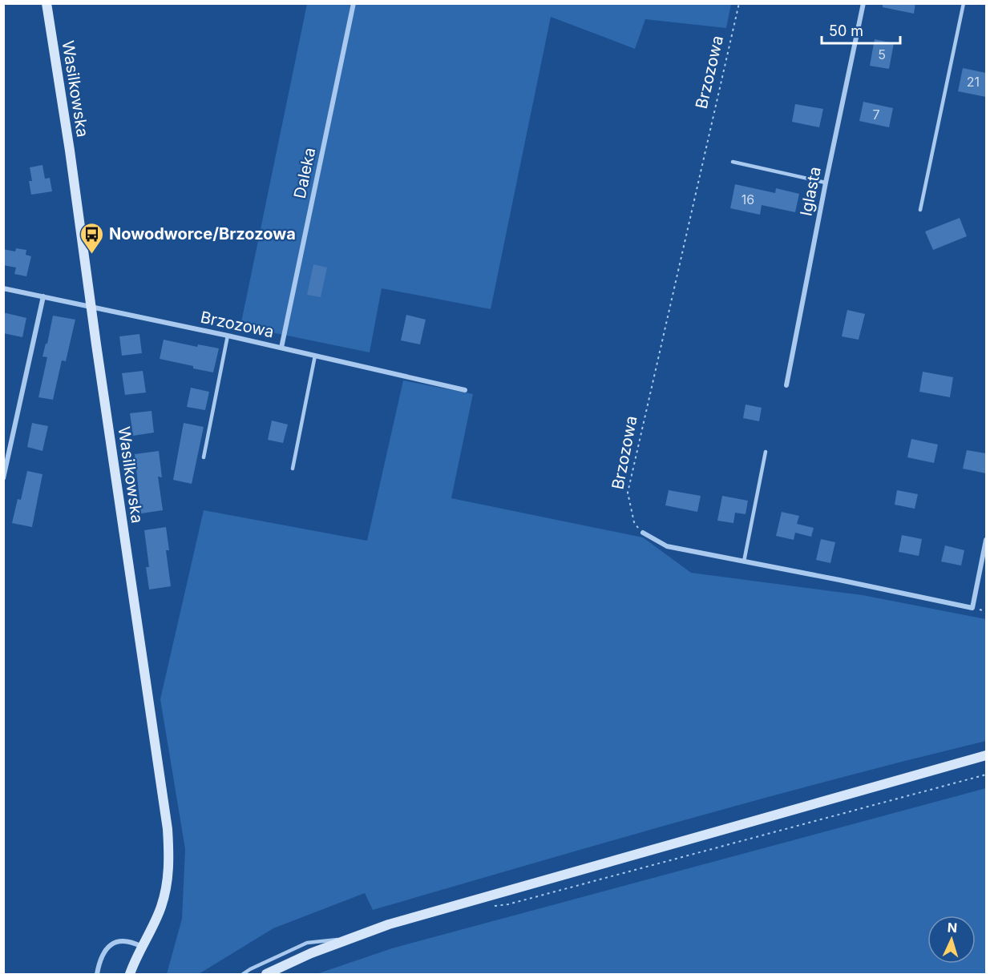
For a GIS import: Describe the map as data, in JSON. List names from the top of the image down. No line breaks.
{"streets":{"street":["Brzozowa","Wasilkowska","Daleka","Iglasta"]},"crossings":[["Brzozowa","Wasilkowska"],["Brzozowa","Daleka"]],"places":{"bus stop":["Nowodworce/Brzozowa"]},"house_numbers":["5","21","7","16"],"scale_bar":"50 m","north":"top"}
